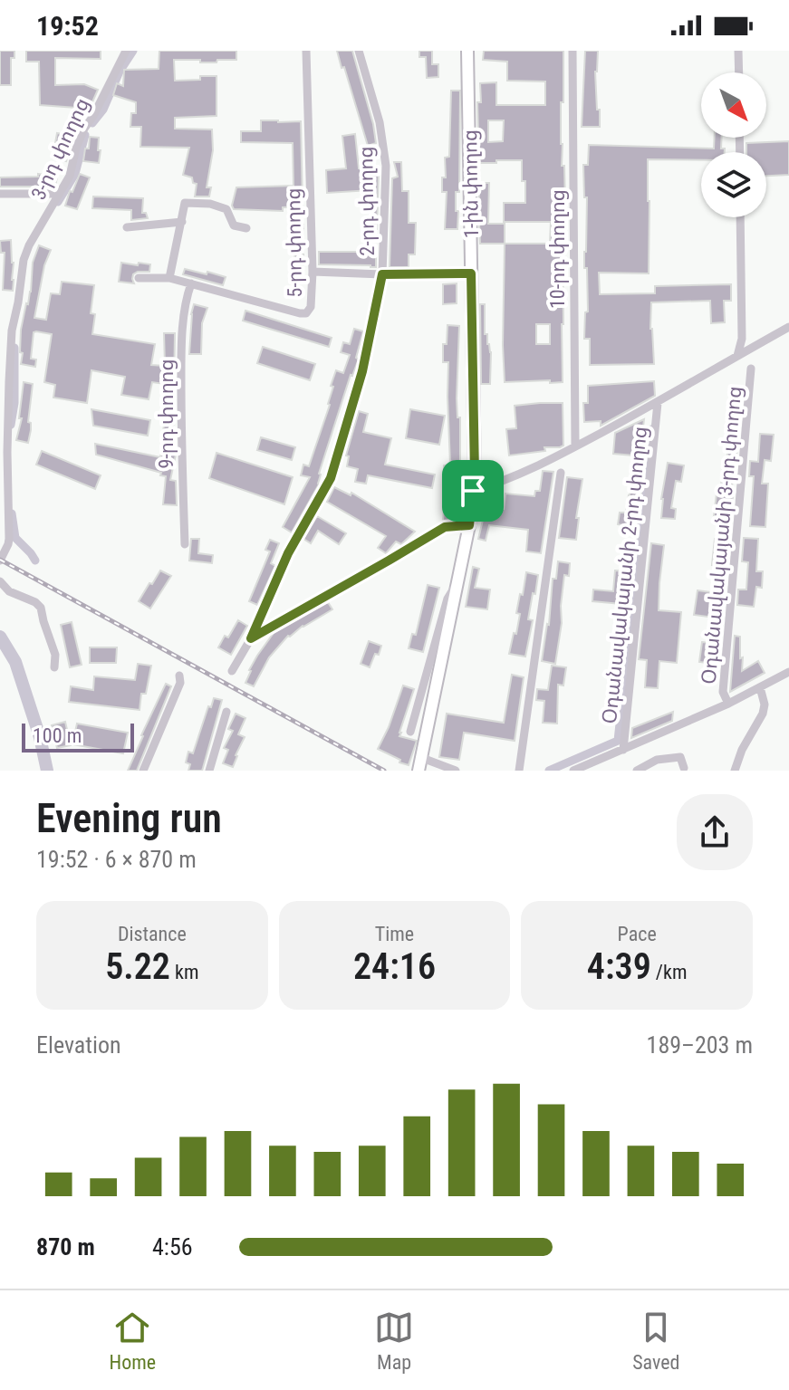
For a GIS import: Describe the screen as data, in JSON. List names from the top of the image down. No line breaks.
{"streets":{"main road":["1-ին փողոց"],"street":["3-րդ փողոց","2-րդ փողոց","5-րդ փողոց","10-րդ փողոց","9-րդ փողոց","Օդանավակայանի 3-րդ փողոց","Օդանավակայանի 2-րդ փողոց"]},"crossings":[["5-րդ փողոց","9-րդ փողոց"]],"scale_bar":"100 m","north":"bottom right","page":{"status":"19:52","scale":"100 m","heading":["Evening run","19:52 · 6 × 870 m"],"stats":[["Distance","5.22 km"],["Time","24:16"],["Pace","4:39 /km"]],"chart":["Elevation","189–203 m"],"list":[{"name":"870 m","note":"4:56"}],"tabs":["Home","Map","Saved"]}}
